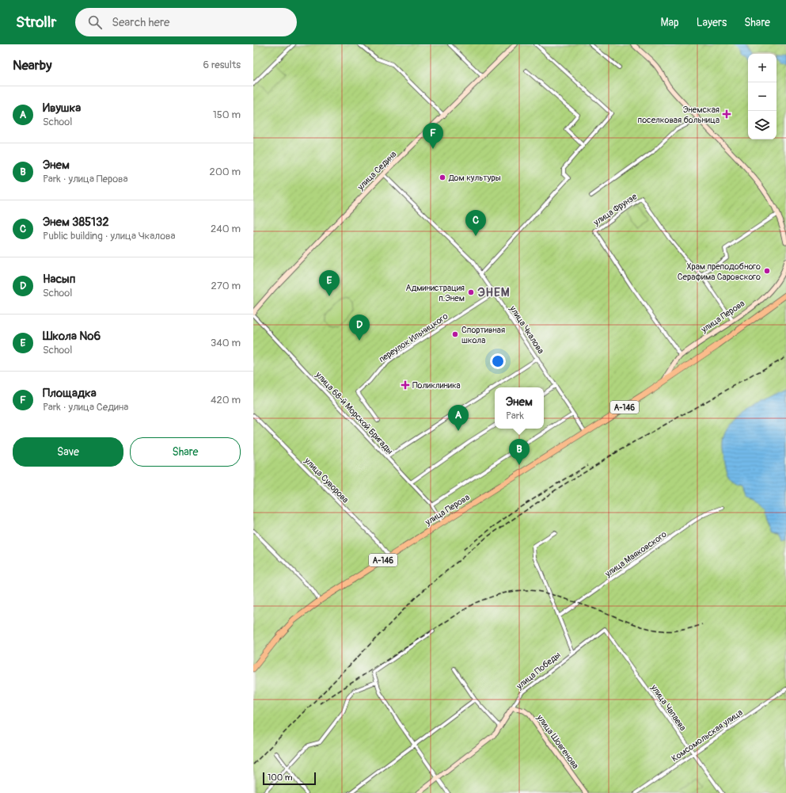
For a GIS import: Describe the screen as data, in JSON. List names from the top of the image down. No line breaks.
{"streets":{"highway":["улица Перова","А-146"],"street":["улица Седина","улица Фрунзе","улица Чкалова","переулок Ильницкого","улица 68-й Морской Бригады","улица Суворова","улица Маяковского","улица Победы","улица Чапаева","Комсомольская улица","улица Шовгенова"]},"crossings":[["улица Седина","улица Чкалова"],["улица Седина","улица 68-й Морской Бригады"],["улица Фрунзе","улица Перова"],["улица Перова","улица Чкалова"],["улица Перова","улица 68-й Морской Бригады"],["улица Перова","улица Суворова"],["улица Чкалова","переулок Ильницкого"],["улица Победы","улица Чапаева"],["улица Победы","улица Шовгенова"],["улица Чапаева","Комсомольская улица"]],"districts":["ЭНЕМ"],"places":{"health":["Энемская поселковая больница","Поликлиника"],"other":["Дом культуры","Храм преподобного Серафима Саровского","Администрация п.Энем","Спортивная школа"]},"scale_bar":"100 m","page":{"header":"Strollr","search":"Search here","nav":["Map","Layers","Share"],"heading":["Nearby","6 results"],"map_buttons":["+","−"],"list":[{"mark":"A","name":"Ивушка","note":"School","value":"150 m"},{"mark":"B","name":"Энем","note":"Park · улица Перова","value":"200 m"},{"mark":"C","name":"Энем 385132","note":"Public building · улица Чкалова","value":"240 m"},{"mark":"D","name":"Насып","note":"School","value":"270 m"},{"mark":"E","name":"Школа №6","note":"School","value":"340 m"},{"mark":"F","name":"Площадка","note":"Park · улица Седина","value":"420 m"}],"pins":["F","C","E","D","A","B"],"popup":["Энем","Park"],"buttons":["Save","Share"],"scale":"100 m"}}
